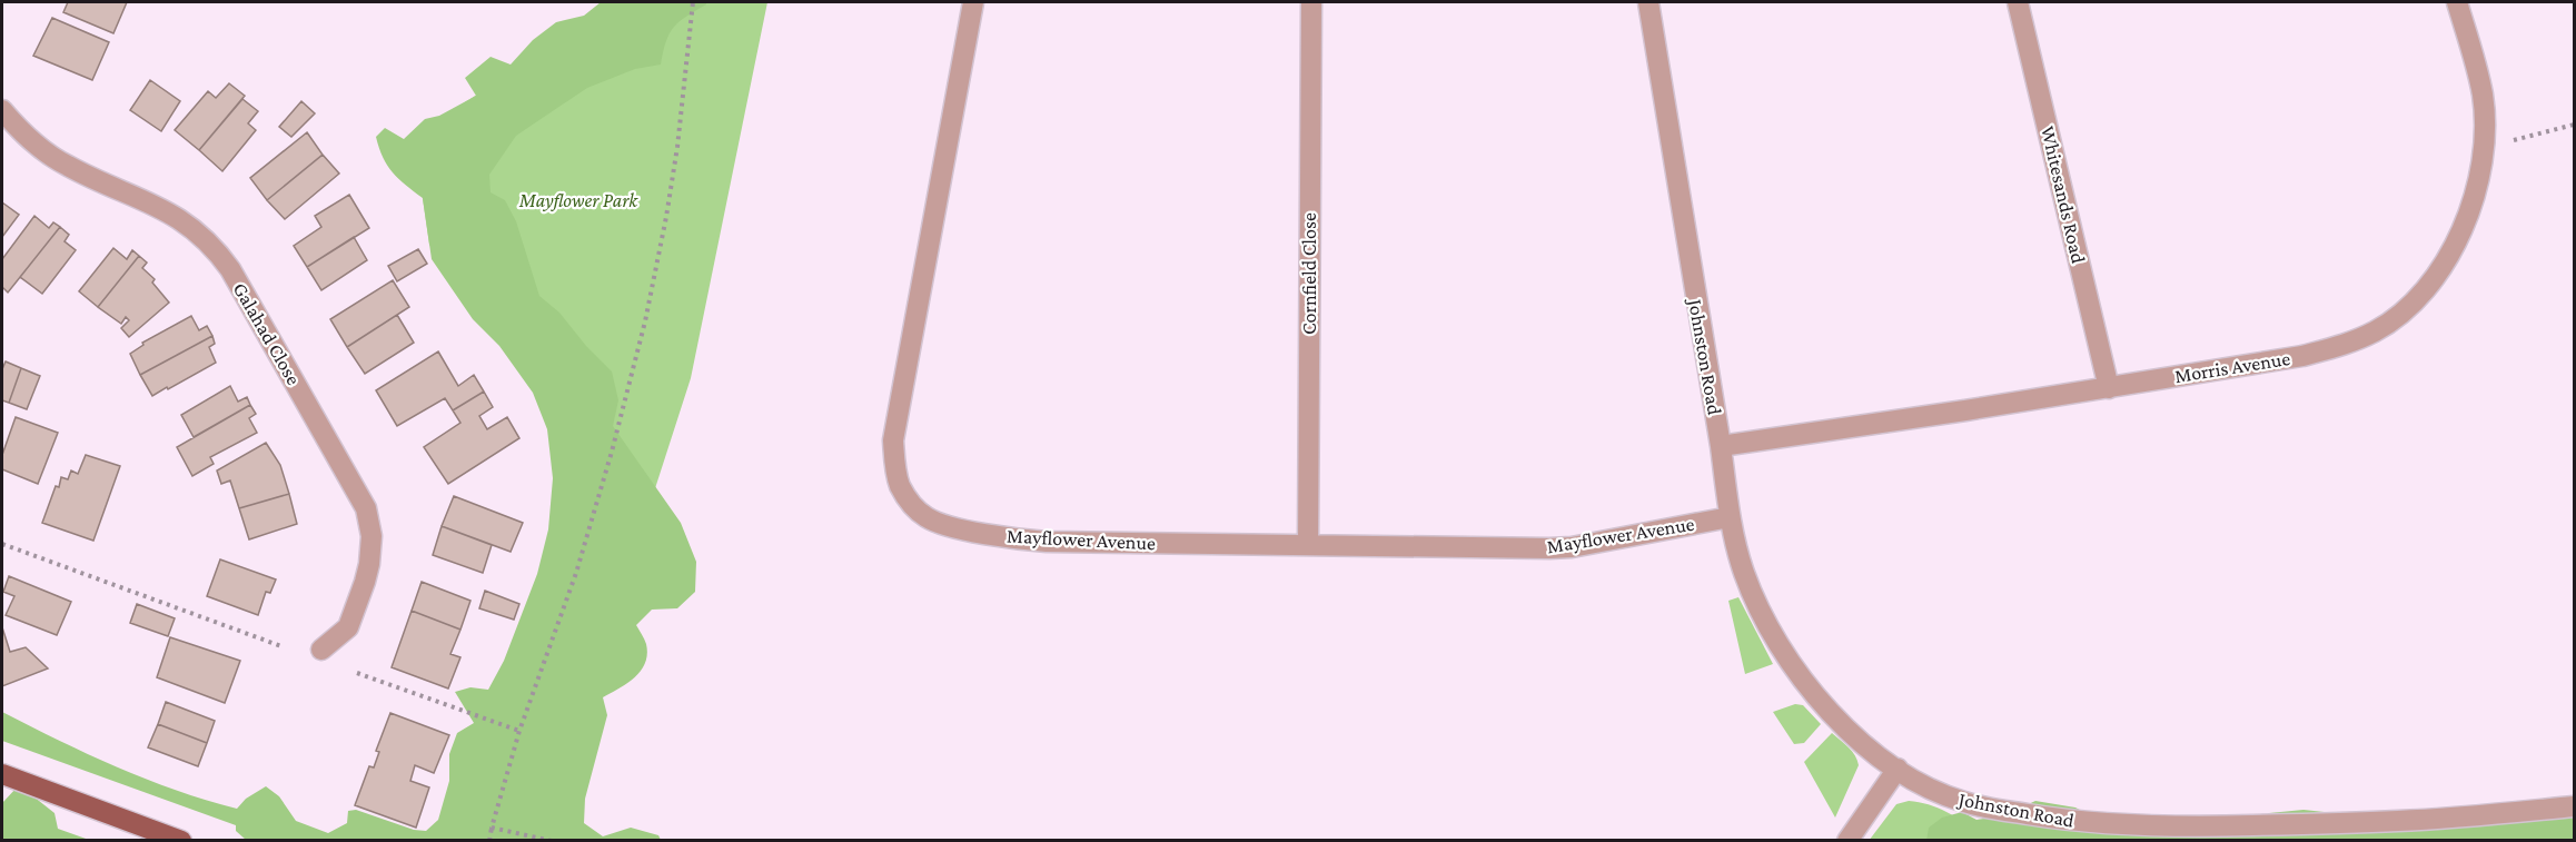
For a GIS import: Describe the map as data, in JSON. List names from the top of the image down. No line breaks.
{"streets":{"street":["Whitesands Road","Cornfield Close","Galahad Close","Johnston Road","Morris Avenue","Mayflower Avenue"]},"crossings":[["Whitesands Road","Morris Avenue"],["Cornfield Close","Mayflower Avenue"],["Johnston Road","Morris Avenue"],["Johnston Road","Mayflower Avenue"]],"parks":["Mayflower Park"]}
